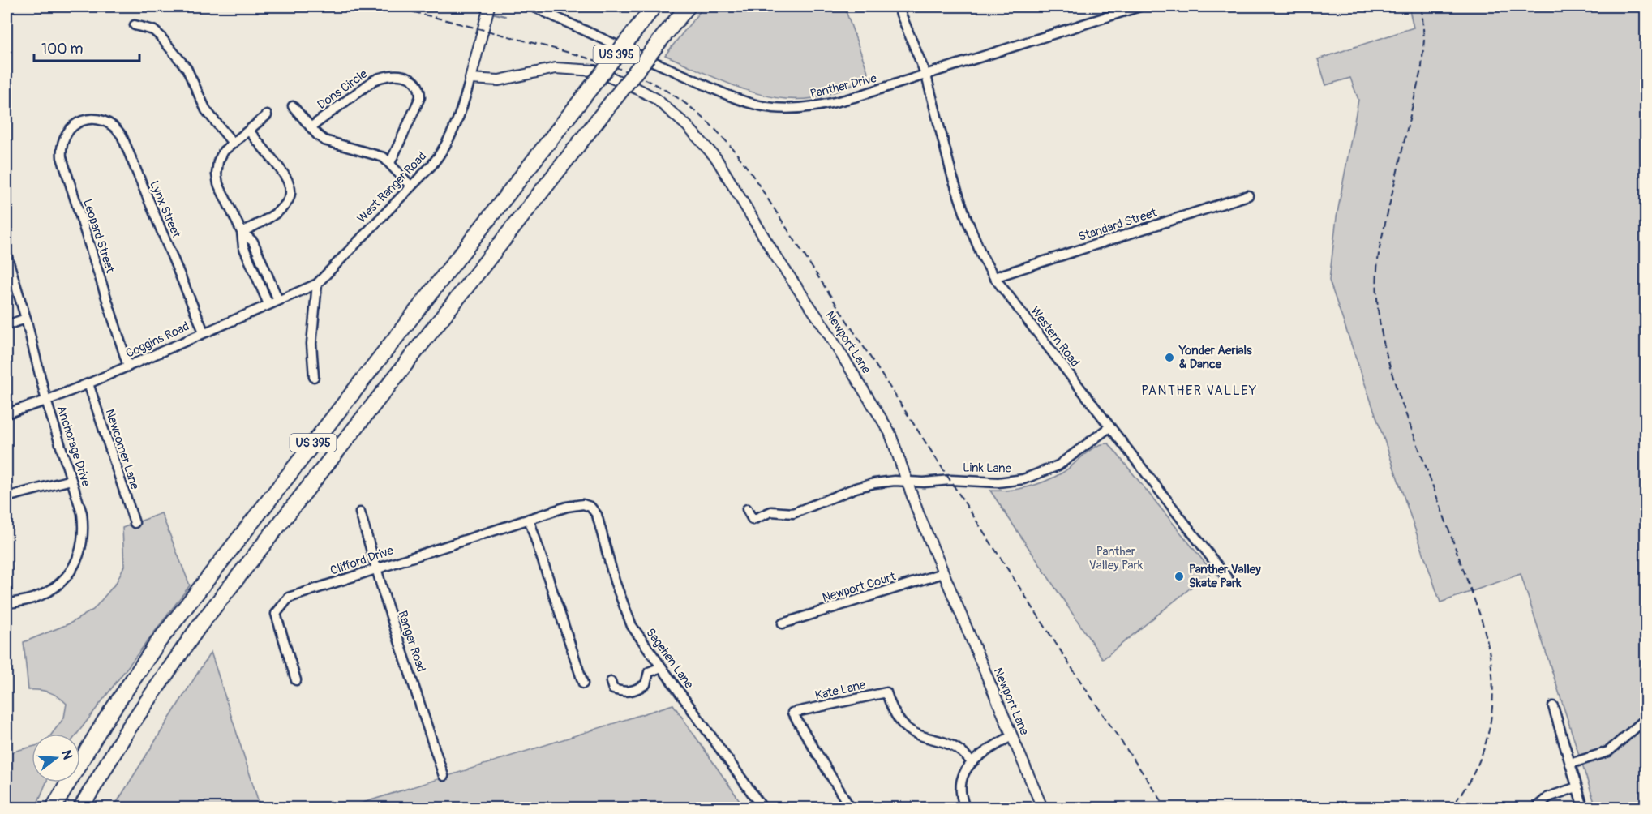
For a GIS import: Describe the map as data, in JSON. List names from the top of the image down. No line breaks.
{"streets":{"highway":["US 395"],"street":["Panther Drive","Dons Circle","West Ranger Road","Lynx Street","Standard Street","Leopard Street","Western Road","Coggins Road","Newport Lane","Anchorage Drive","Newcomer Lane","Link Lane","Clifford Drive","Newport Court","Ranger Road","Sagehen Lane","Kate Lane"]},"crossings":[["Panther Drive","Western Road"],["West Ranger Road","Coggins Road"],["West Ranger Road","Newport Lane"],["Lynx Street","Leopard Street"],["Lynx Street","Coggins Road"],["Standard Street","Western Road"],["Leopard Street","Coggins Road"],["Western Road","Link Lane"],["Coggins Road","Anchorage Drive"],["Coggins Road","Newcomer Lane"],["Newport Lane","Link Lane"],["Newport Lane","Newport Court"],["Clifford Drive","Ranger Road"],["Clifford Drive","Sagehen Lane"]],"districts":["PANTHER VALLEY"],"parks":["Panther Valley Park"],"places":["Yonder Aerials & Dance","Panther Valley Skate Park"],"scale_bar":"100 m","north":"right"}
